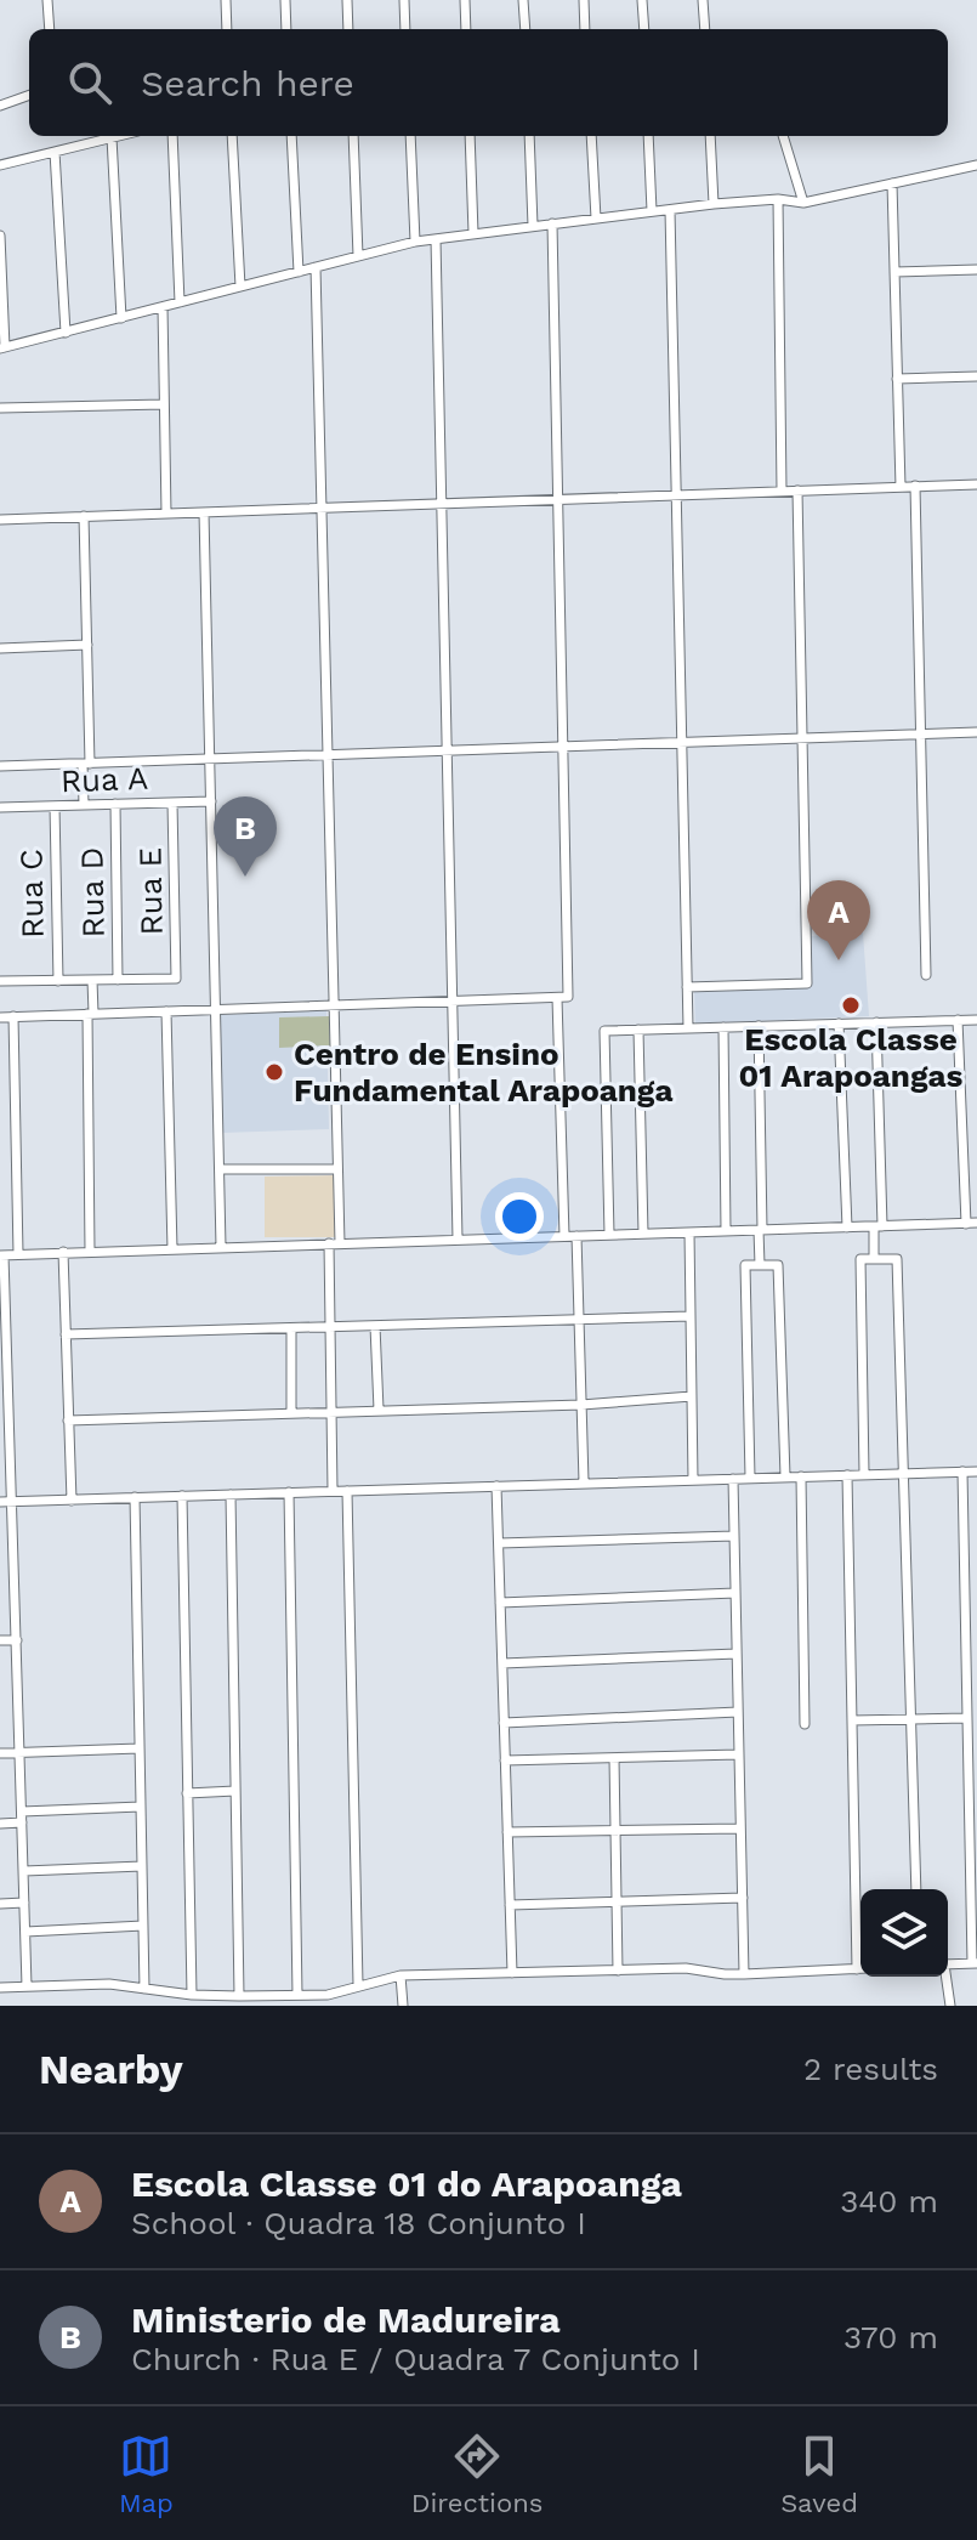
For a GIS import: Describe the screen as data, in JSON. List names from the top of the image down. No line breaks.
{"streets":{"street":["Rua A","Rua E","Rua D","Rua C"]},"crossings":[["Rua A","Rua E"],["Rua A","Rua D"],["Rua A","Rua C"],["Rua E","Rua D"]],"places":["Escola Classe 01 Arapoangas","Centro de Ensino Fundamental Arapoanga"],"page":{"search":"Search here","pins":["B","A"],"heading":["Nearby","2 results"],"list":[{"mark":"A","name":"Escola Classe 01 do Arapoanga","note":"School · Quadra 18 Conjunto I","value":"340 m"},{"mark":"B","name":"Ministerio de Madureira","note":"Church · Rua E / Quadra 7 Conjunto I","value":"370 m"}],"nav":["Map","Directions","Saved"]}}
